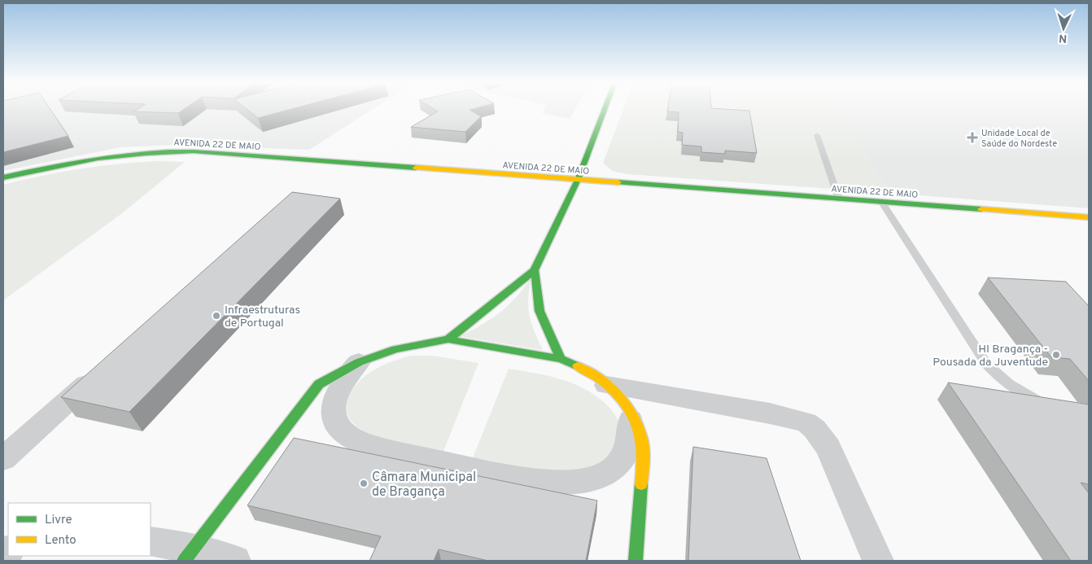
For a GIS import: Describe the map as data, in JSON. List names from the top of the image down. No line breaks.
{"streets":{"street":["AVENIDA 22 DE MAIO"]},"places":{"health":["Unidade Local de Saúde do Nordeste"],"other":["Infraestruturas de Portugal","HI Bragança - Pousada da Juventude","Câmara Municipal de Bragança"]},"legend":["Livre","Lento"],"north":"bottom"}
